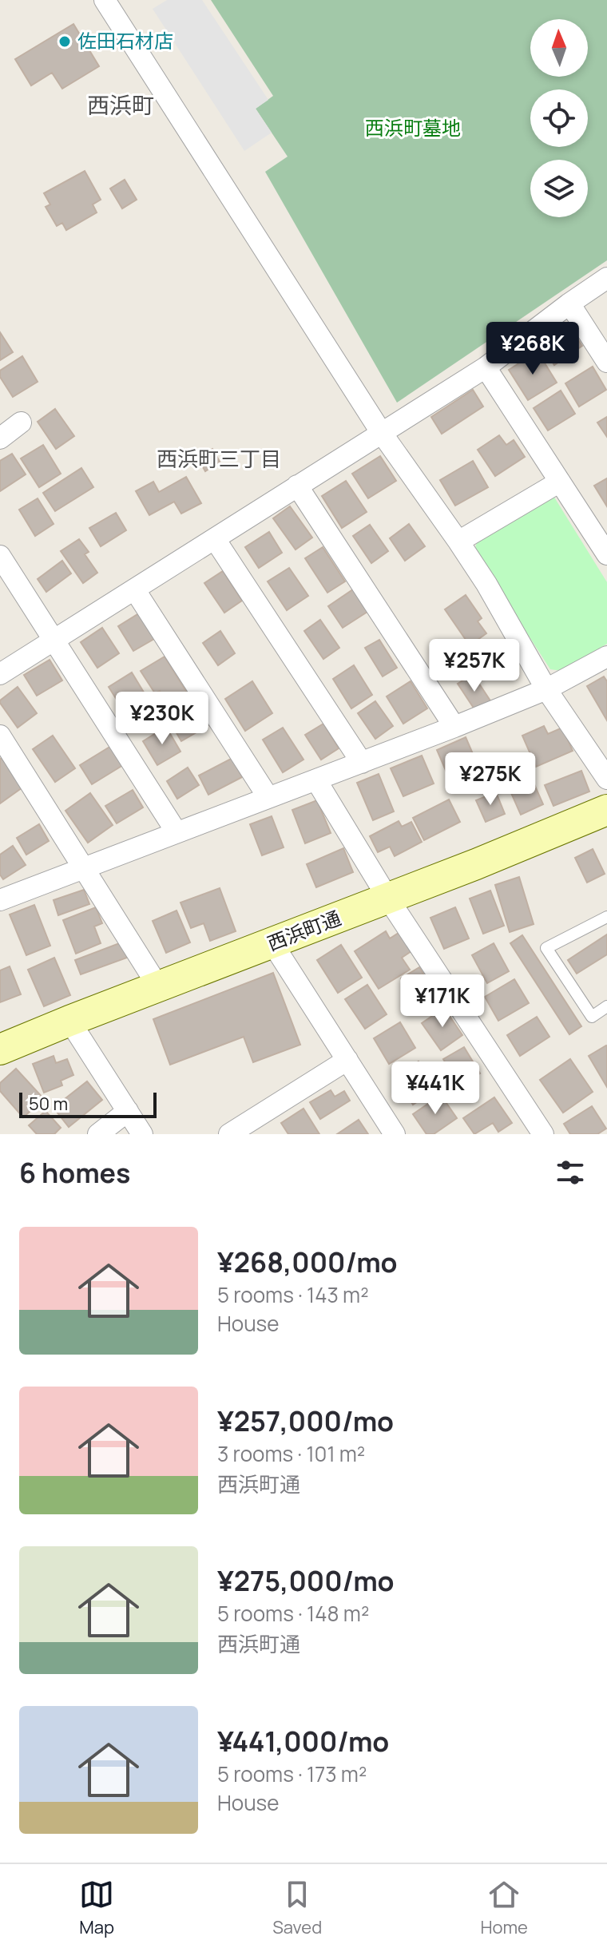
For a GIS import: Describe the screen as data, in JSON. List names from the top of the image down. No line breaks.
{"streets":{"street":["西浜町通"]},"districts":["西浜町","西浜町三丁目"],"parks":["西浜町墓地"],"places":["佐田石材店"],"scale_bar":"50 m","north":"top","page":{"price":["¥268K","¥257K","¥230K","¥275K","¥171K","¥441K"],"scale":"50 m","heading":"6 homes","list":[{"name":"¥268,000/mo","note":"5 rooms · 143 m² · House"},{"name":"¥257,000/mo","note":"3 rooms · 101 m² · 西浜町通"},{"name":"¥275,000/mo","note":"5 rooms · 148 m² · 西浜町通"},{"name":"¥441,000/mo","note":"5 rooms · 173 m² · House"}],"tabs":["Map","Saved","Home"]}}
